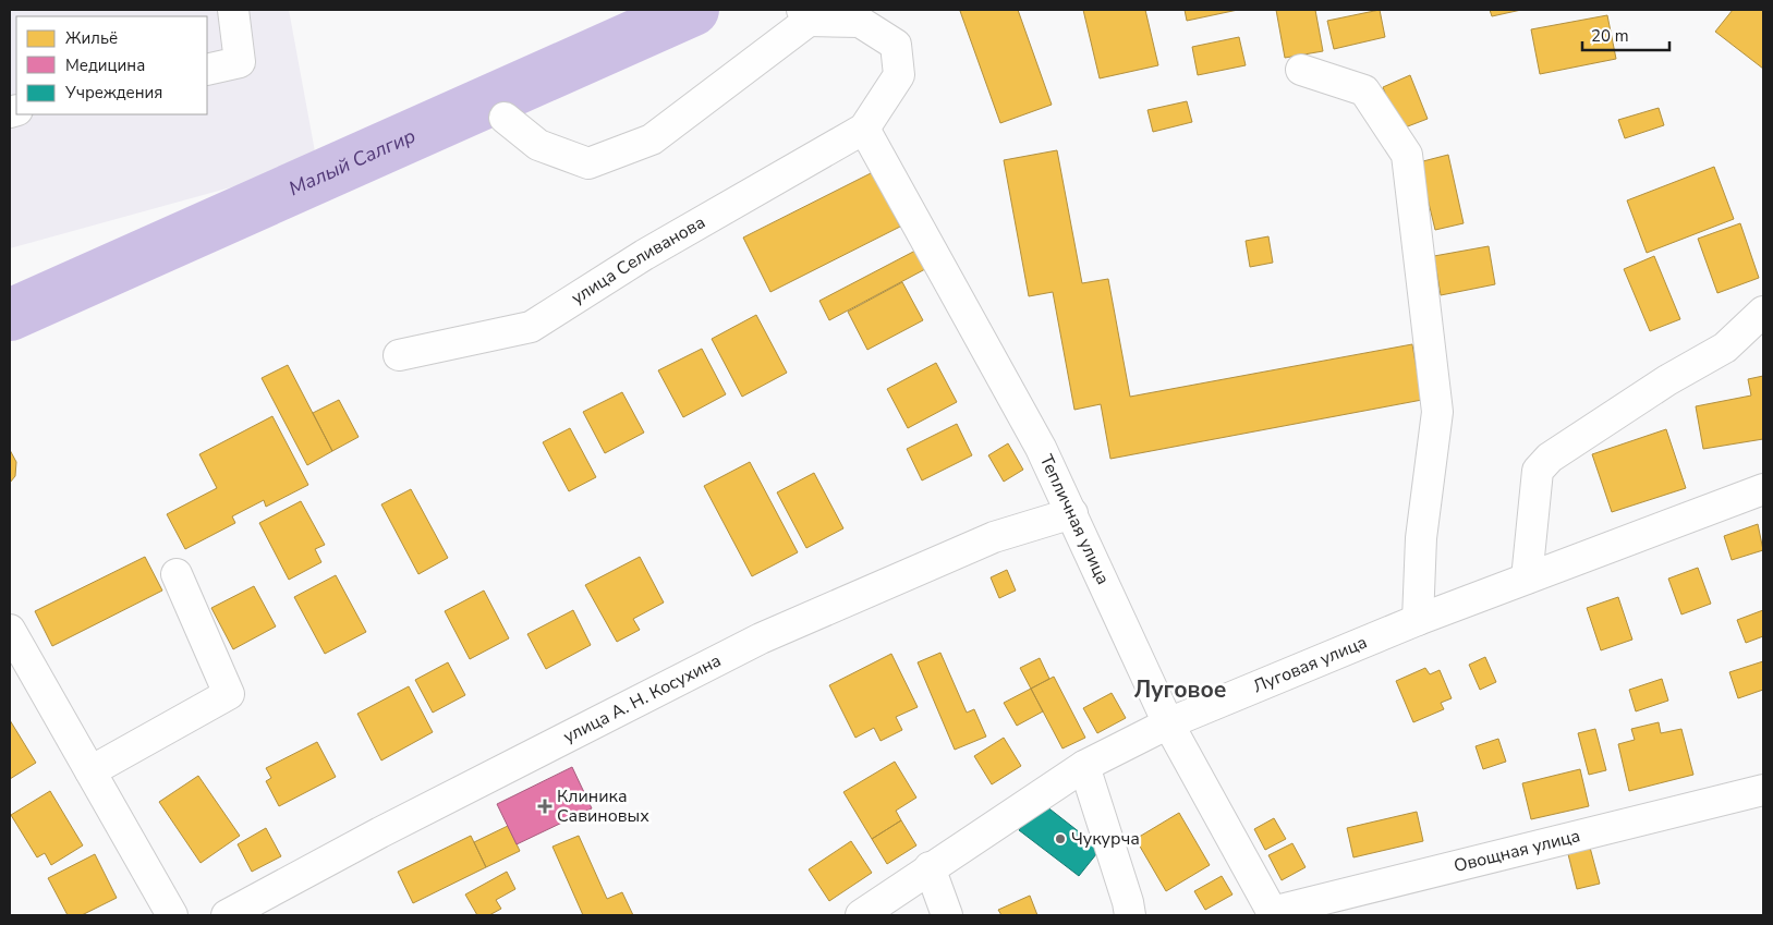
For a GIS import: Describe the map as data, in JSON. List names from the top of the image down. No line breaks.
{"streets":{"street":["улица Селиванова","Тепличная улица","Луговая улица","улица А. Н. Косухина","Овощная улица"]},"crossings":[["улица Селиванова","Тепличная улица"],["Тепличная улица","Луговая улица"],["Тепличная улица","улица А. Н. Косухина"],["Тепличная улица","Овощная улица"]],"districts":["Луговое"],"water":["Малый Салгир"],"places":{"health":["Клиника Савиновых"],"other":["Чукурча"]},"legend":["Жильё","Медицина","Учреждения"],"scale_bar":"20 m"}
